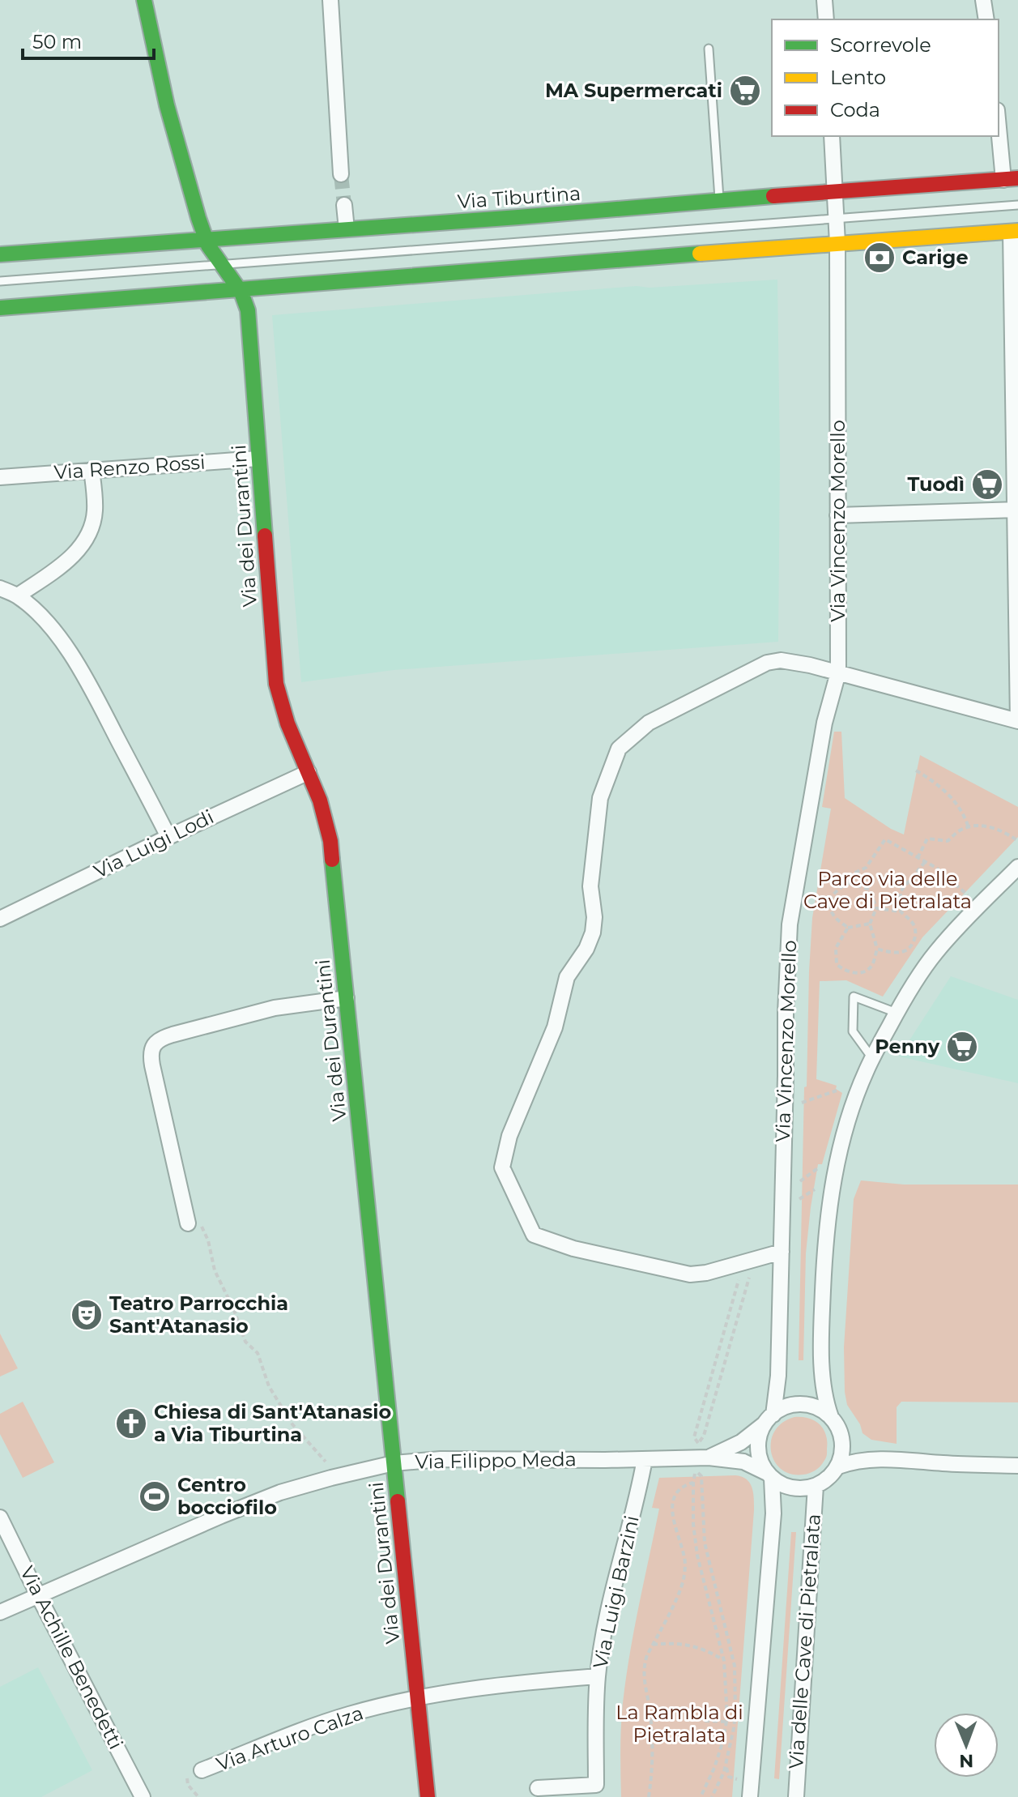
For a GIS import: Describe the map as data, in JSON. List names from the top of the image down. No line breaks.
{"streets":{"main road":["Via Tiburtina","Via dei Durantini"],"street":["Via Renzo Rossi","Via Vincenzo Morello","Via Luigi Lodi","Via Filippo Meda","Via Luigi Barzini","Via delle Cave di Pietralata","Via Achille Benedetti","Via Arturo Calza"]},"crossings":[["Via Renzo Rossi","Via dei Durantini"],["Via Vincenzo Morello","Via Filippo Meda"],["Via Vincenzo Morello","Via delle Cave di Pietralata"],["Via dei Durantini","Via Luigi Lodi"],["Via dei Durantini","Via Filippo Meda"],["Via dei Durantini","Via Arturo Calza"],["Via Filippo Meda","Via Luigi Barzini"],["Via Filippo Meda","Via delle Cave di Pietralata"],["Via Filippo Meda","Via Achille Benedetti"],["Via Luigi Barzini","Via Arturo Calza"]],"parks":["Parco via delle Cave di Pietralata","La Rambla di Pietralata"],"places":{"supermarket":["MA Supermercati","Tuodì","Penny"],"bank":["Carige"],"theatre":["Teatro Parrocchia Sant'Atanasio"],"church":["Chiesa di Sant'Atanasio a Via Tiburtina"],"sports":["Centro bocciofilo"]},"legend":["Scorrevole","Lento","Coda"],"scale_bar":"50 m","north":"bottom"}
